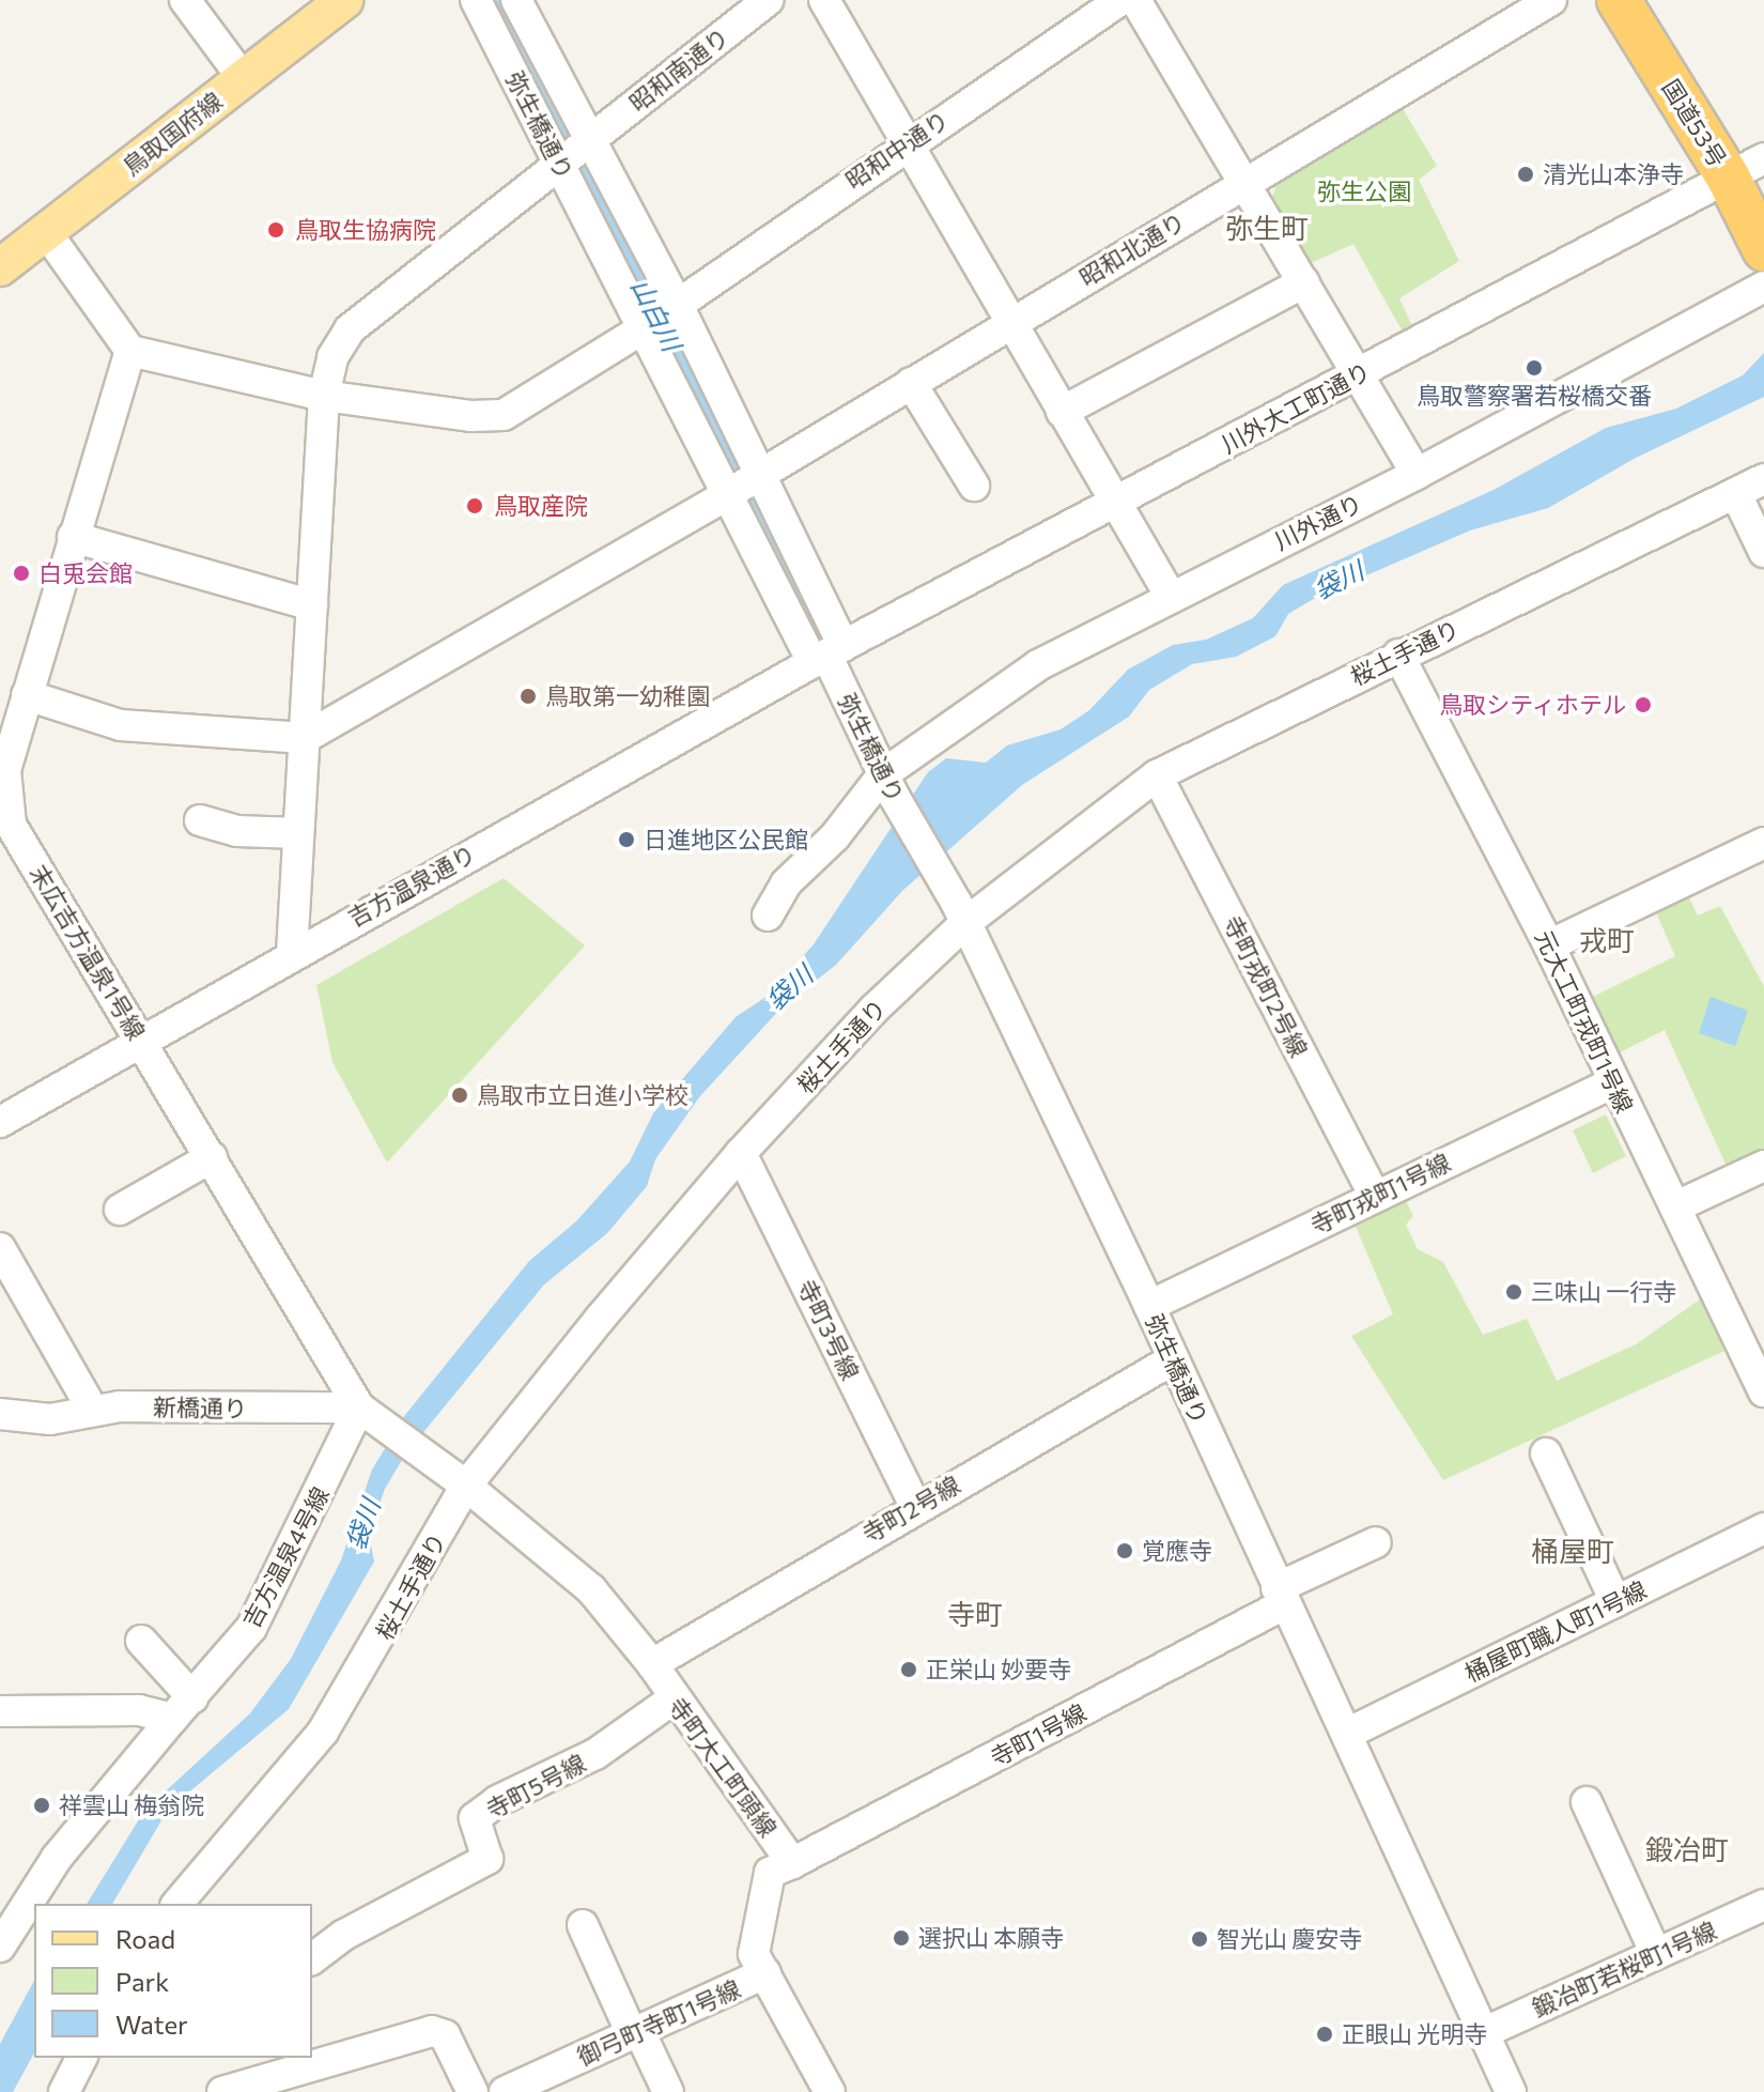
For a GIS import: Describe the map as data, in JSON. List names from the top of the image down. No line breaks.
{"streets":{"highway":["国道53号"],"main road":["鳥取国府線"],"street":["昭和南通り","弥生橋通り","昭和中通り","昭和北通り","川外大工町通り","川外通り","桜土手通り","吉方温泉通り","末広吉方温泉1号線","寺町戎町2号線","元大工町戎町1号線","寺町戎町1号線","寺町3号線","新橋通り","寺町2号線","吉方温泉4号線","桶屋町職人町1号線","寺町1号線","寺町大工町頭線","寺町5号線","鍛冶町若桜町1号線","御弓町寺町1号線"]},"crossings":[["昭和南通り","弥生橋通り"],["昭和南通り","昭和中通り"],["昭和南通り","昭和北通り"],["昭和南通り","吉方温泉通り"],["国道53号","川外大工町通り"],["弥生橋通り","昭和中通り"],["弥生橋通り","昭和北通り"],["弥生橋通り","川外大工町通り"],["弥生橋通り","川外通り"],["弥生橋通り","桜土手通り"],["弥生橋通り","吉方温泉通り"],["弥生橋通り","寺町戎町1号線"],["弥生橋通り","寺町2号線"],["弥生橋通り","桶屋町職人町1号線"],["弥生橋通り","寺町1号線"],["弥生橋通り","鍛冶町若桜町1号線"],["昭和中通り","末広吉方温泉1号線"],["川外大工町通り","吉方温泉通り"],["桜土手通り","寺町戎町2号線"],["桜土手通り","元大工町戎町1号線"],["桜土手通り","寺町3号線"],["桜土手通り","寺町大工町頭線"],["吉方温泉通り","末広吉方温泉1号線"],["末広吉方温泉1号線","新橋通り"],["末広吉方温泉1号線","吉方温泉4号線"],["寺町戎町2号線","寺町戎町1号線"],["元大工町戎町1号線","寺町戎町1号線"],["寺町3号線","寺町2号線"],["新橋通り","吉方温泉4号線"],["寺町2号線","寺町大工町頭線"],["寺町1号線","寺町大工町頭線"],["寺町大工町頭線","寺町5号線"],["寺町大工町頭線","御弓町寺町1号線"]],"districts":["弥生町","戎町","桶屋町","寺町","鍛冶町"],"water":["山白川","袋川"],"parks":["弥生公園"],"places":["清光山本浄寺","鳥取生協病院","鳥取警察署若桜橋交番","鳥取産院","白兎会館","鳥取第一幼稚園","鳥取シティホテル","日進地区公民館","鳥取市立日進小学校","三味山 一行寺","覚應寺","正栄山 妙要寺","祥雲山 梅翁院","選択山 本願寺","智光山 慶安寺","正眼山 光明寺"],"legend":["Road","Park","Water"]}
